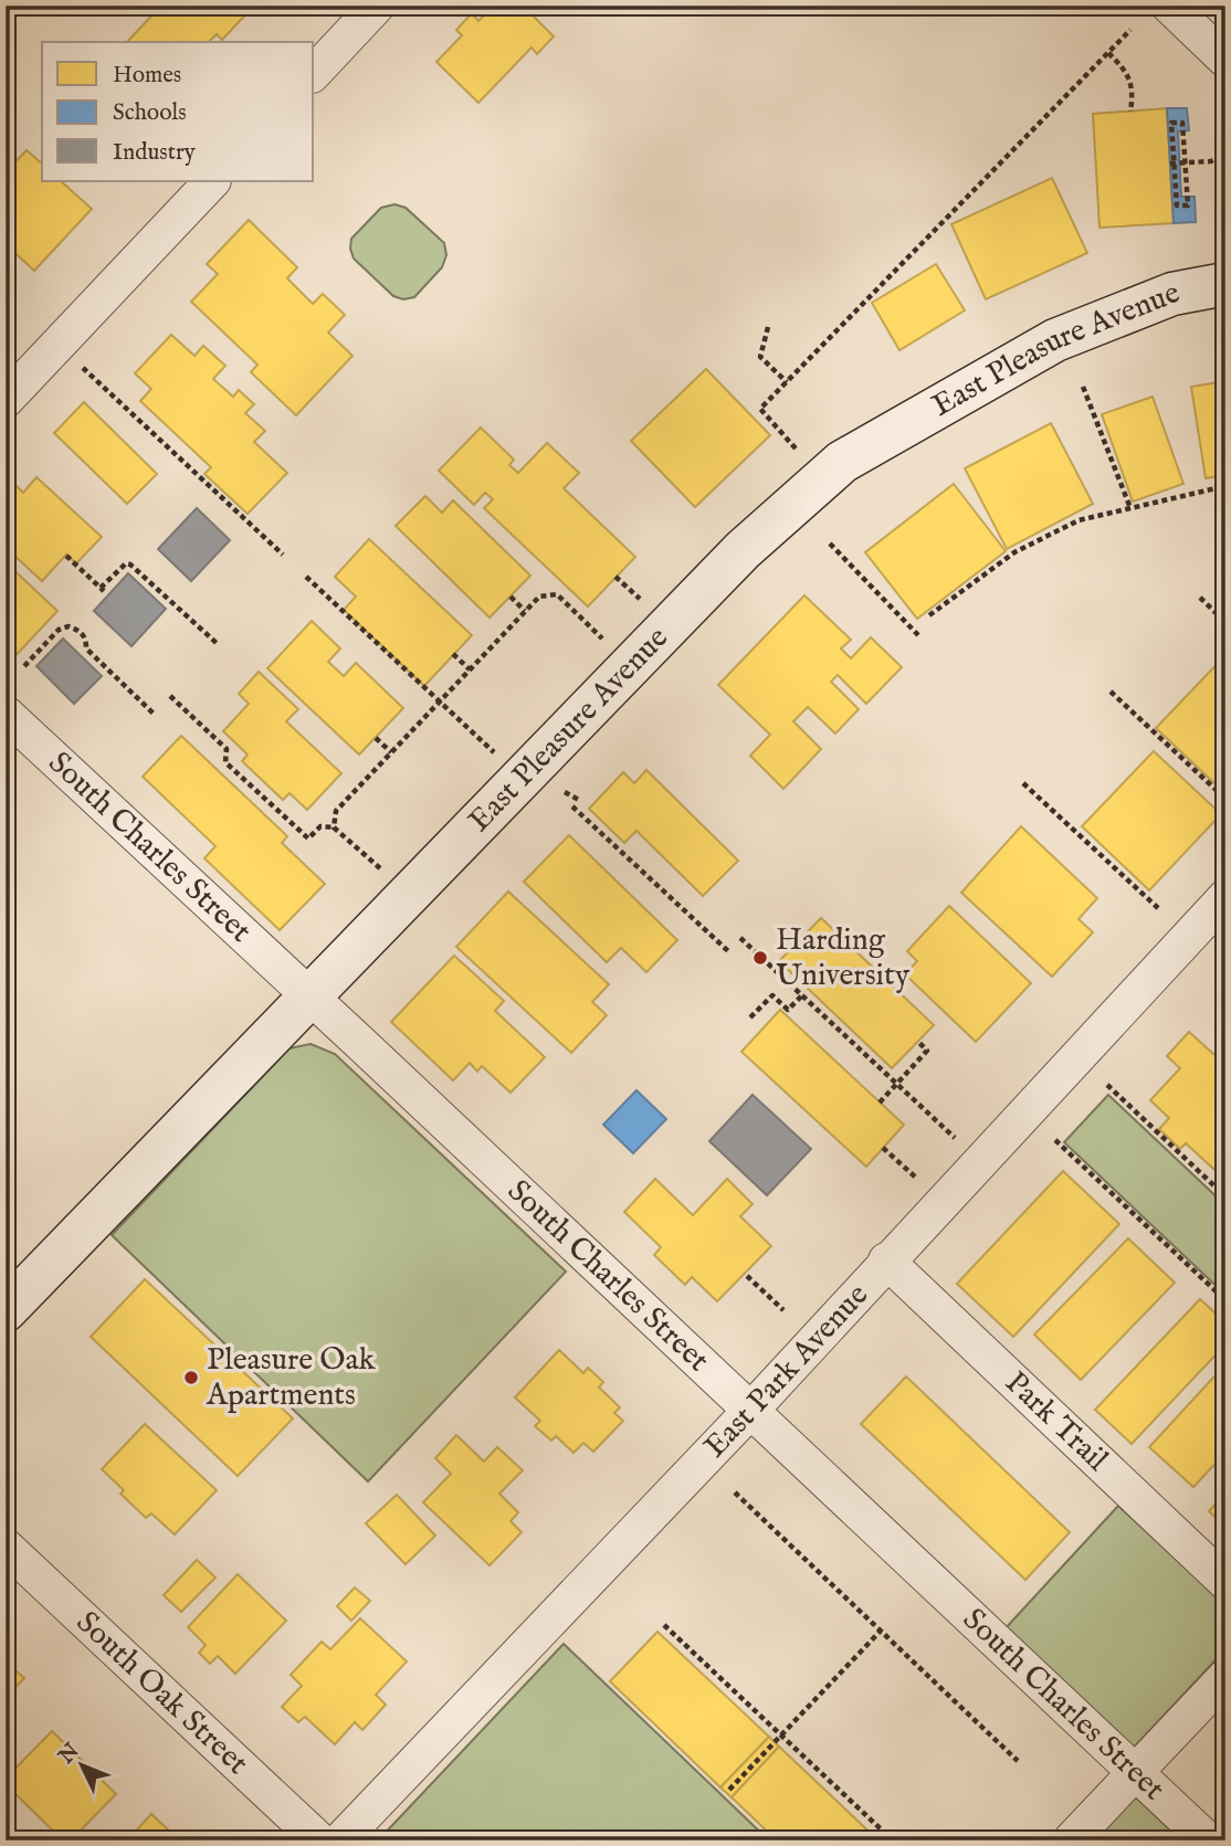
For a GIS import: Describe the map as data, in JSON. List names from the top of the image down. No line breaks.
{"streets":{"street":["East Pleasure Avenue","South Charles Street","East Park Avenue","Park Trail","South Oak Street"]},"crossings":[["East Pleasure Avenue","South Charles Street"],["South Charles Street","East Park Avenue"],["East Park Avenue","Park Trail"]],"places":["Harding University","Pleasure Oak Apartments"],"legend":["Homes","Schools","Industry"],"north":"top left"}
